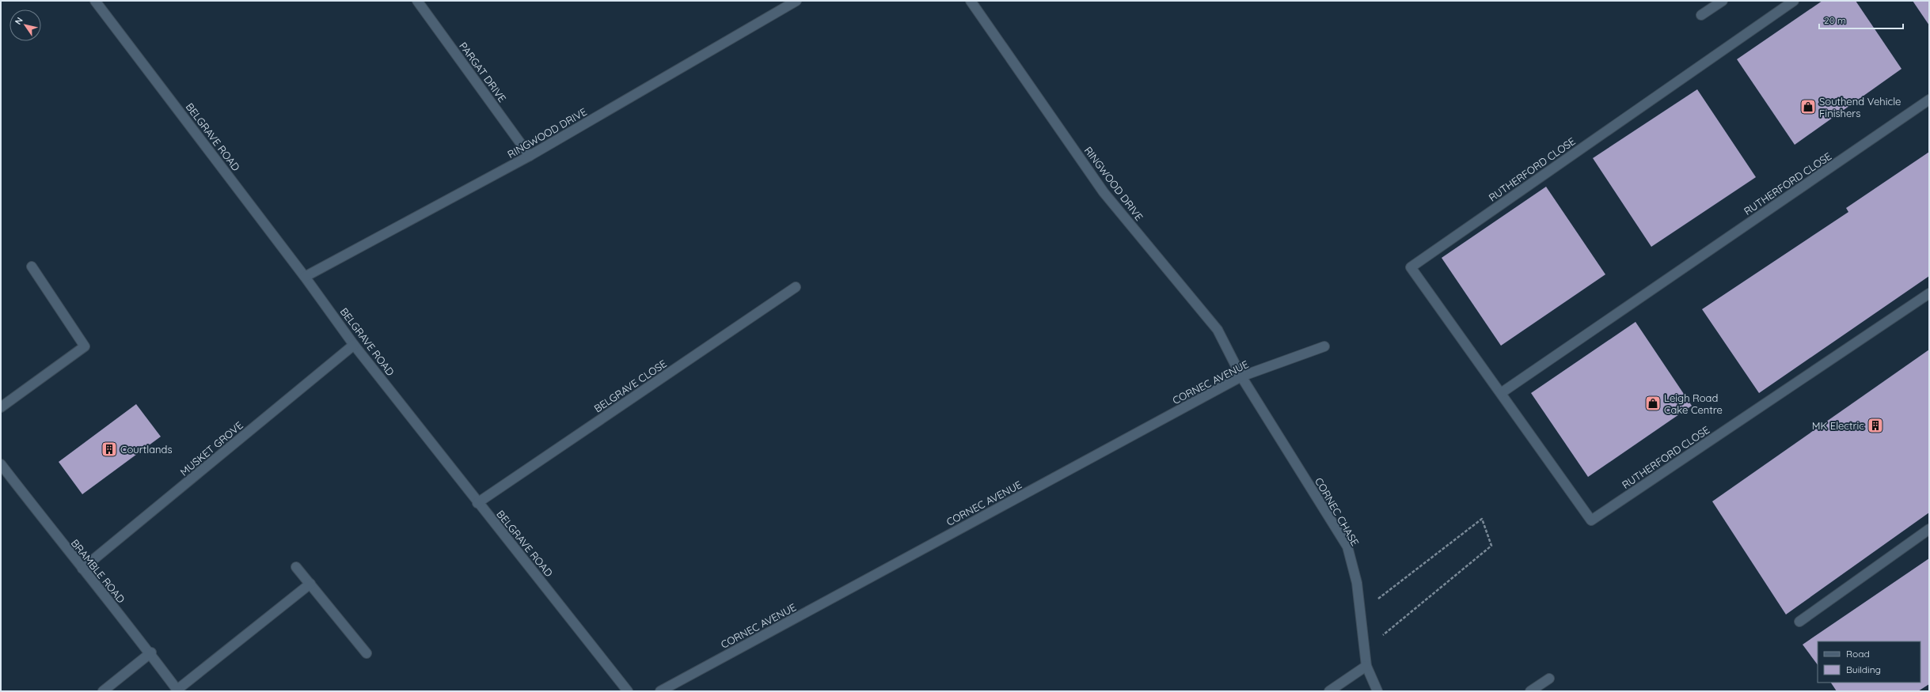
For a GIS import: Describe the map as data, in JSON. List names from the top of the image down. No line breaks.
{"streets":{"street":["PARGAT DRIVE","RINGWOOD DRIVE","BELGRAVE ROAD","RUTHERFORD CLOSE","CORNEC AVENUE","BELGRAVE CLOSE","MUSKET GROVE","CORNEC CHASE","BRAMBLE ROAD"]},"crossings":[["PARGAT DRIVE","RINGWOOD DRIVE"],["RINGWOOD DRIVE","BELGRAVE ROAD"],["RINGWOOD DRIVE","CORNEC AVENUE"],["RINGWOOD DRIVE","CORNEC CHASE"],["BELGRAVE ROAD","BELGRAVE CLOSE"],["BELGRAVE ROAD","MUSKET GROVE"],["CORNEC AVENUE","CORNEC CHASE"],["MUSKET GROVE","BRAMBLE ROAD"]],"places":{"shop":["Southend Vehicle Finishers","Leigh Road Cake Centre"],"building":["MK Electric","Courtlands"]},"legend":["Road","Building"],"scale_bar":"20 m","north":"top left"}
